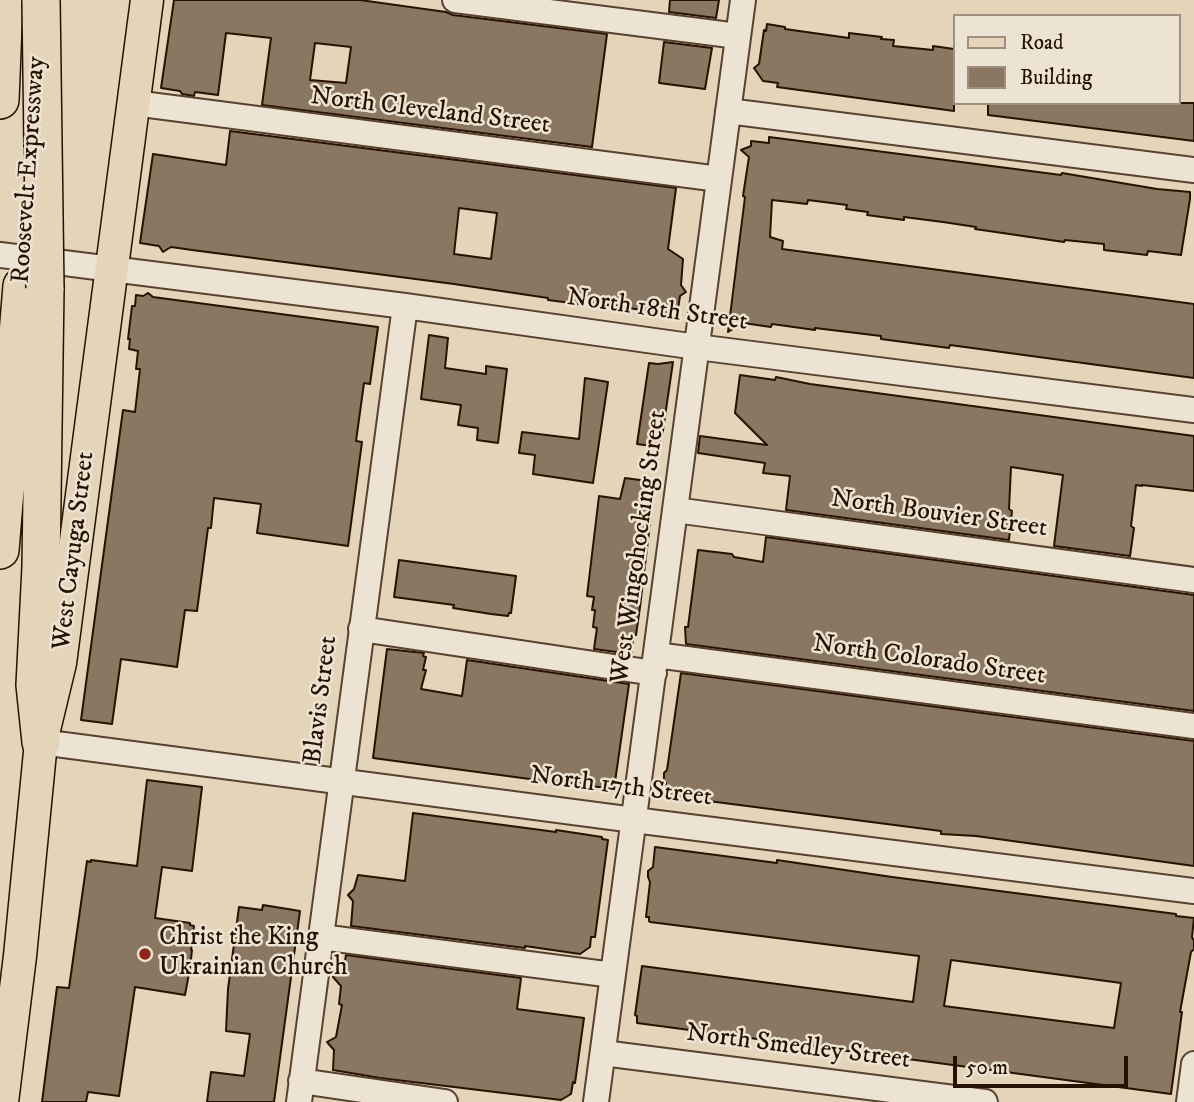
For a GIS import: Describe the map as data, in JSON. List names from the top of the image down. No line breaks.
{"streets":{"highway":["Roosevelt Expressway"],"main road":["West Cayuga Street"],"street":["North Cleveland Street","North 18th Street","North Bouvier Street","West Wingohocking Street","North Colorado Street","Blavis Street","North 17th Street","North Smedley Street"]},"crossings":[["North Cleveland Street","West Wingohocking Street"],["North Cleveland Street","West Cayuga Street"],["North 18th Street","West Wingohocking Street"],["North 18th Street","West Cayuga Street"],["North 18th Street","Blavis Street"],["North Bouvier Street","West Wingohocking Street"],["West Wingohocking Street","North Colorado Street"],["West Wingohocking Street","North 17th Street"],["West Wingohocking Street","North Smedley Street"],["West Cayuga Street","North 17th Street"],["North Colorado Street","Blavis Street"],["Blavis Street","North 17th Street"]],"places":["Christ the King Ukrainian Church"],"legend":["Road","Building"],"scale_bar":"50 m"}
